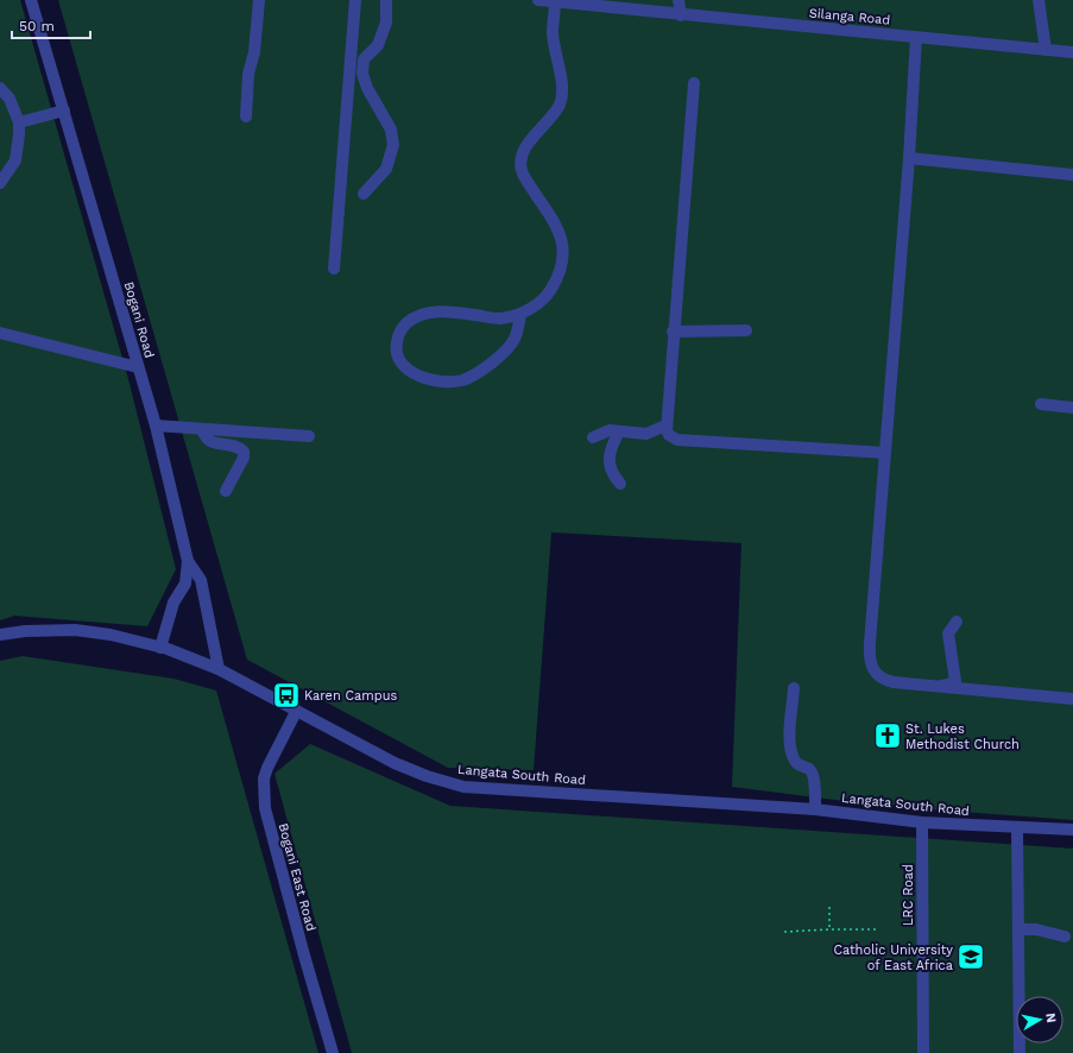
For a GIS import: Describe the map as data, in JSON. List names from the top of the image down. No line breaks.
{"streets":{"street":["Silanga Road","Bogani Road","Langata South Road","Bogani East Road","LRC Road"]},"crossings":[["Bogani Road","Langata South Road"],["Langata South Road","Bogani East Road"],["Langata South Road","LRC Road"]],"places":{"bus stop":["Karen Campus"],"church":["St. Lukes Methodist Church"],"school or university":["Catholic University of East Africa"]},"scale_bar":"50 m","north":"right"}
